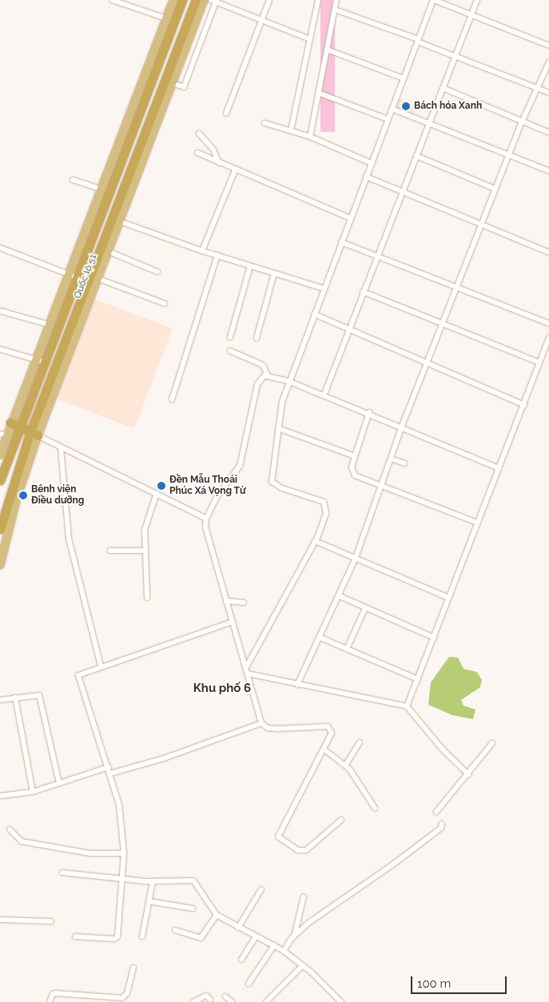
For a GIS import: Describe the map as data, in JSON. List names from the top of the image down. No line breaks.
{"streets":{"highway":["Quốc lộ 51"]},"districts":["Khu phố 6"],"places":["Bách hóa Xanh","Đền Mẫu Thoải Phúc Xá Vọng Từ","Bệnh viện Điều dưỡng"],"scale_bar":"100 m"}
